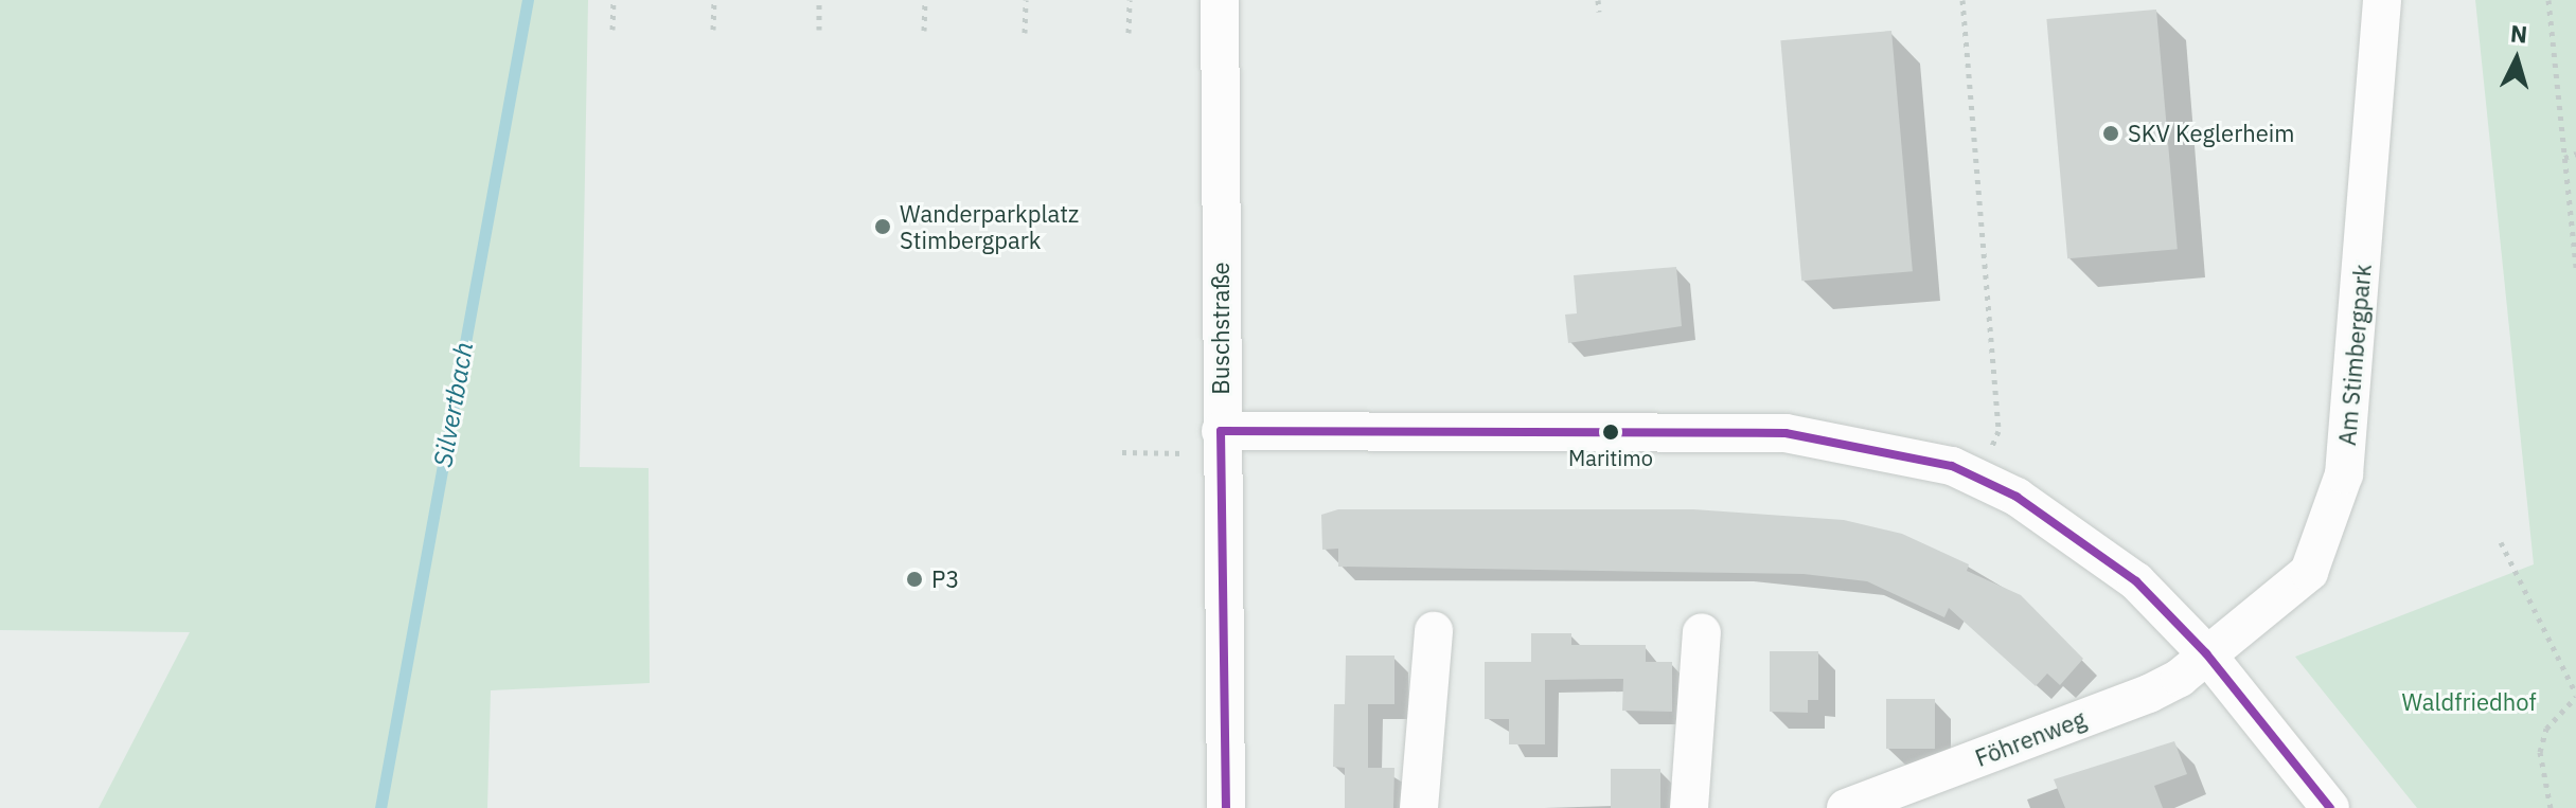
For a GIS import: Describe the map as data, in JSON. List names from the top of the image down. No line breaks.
{"streets":{"street":["Buschstraße","Am Stimbergpark","Föhrenweg"]},"crossings":[["Am Stimbergpark","Föhrenweg"]],"water":["Silvertbach"],"parks":["Waldfriedhof"],"places":["SKV Keglerheim","Wanderparkplatz Stimbergpark","Maritimo","P3"],"north":"top"}
